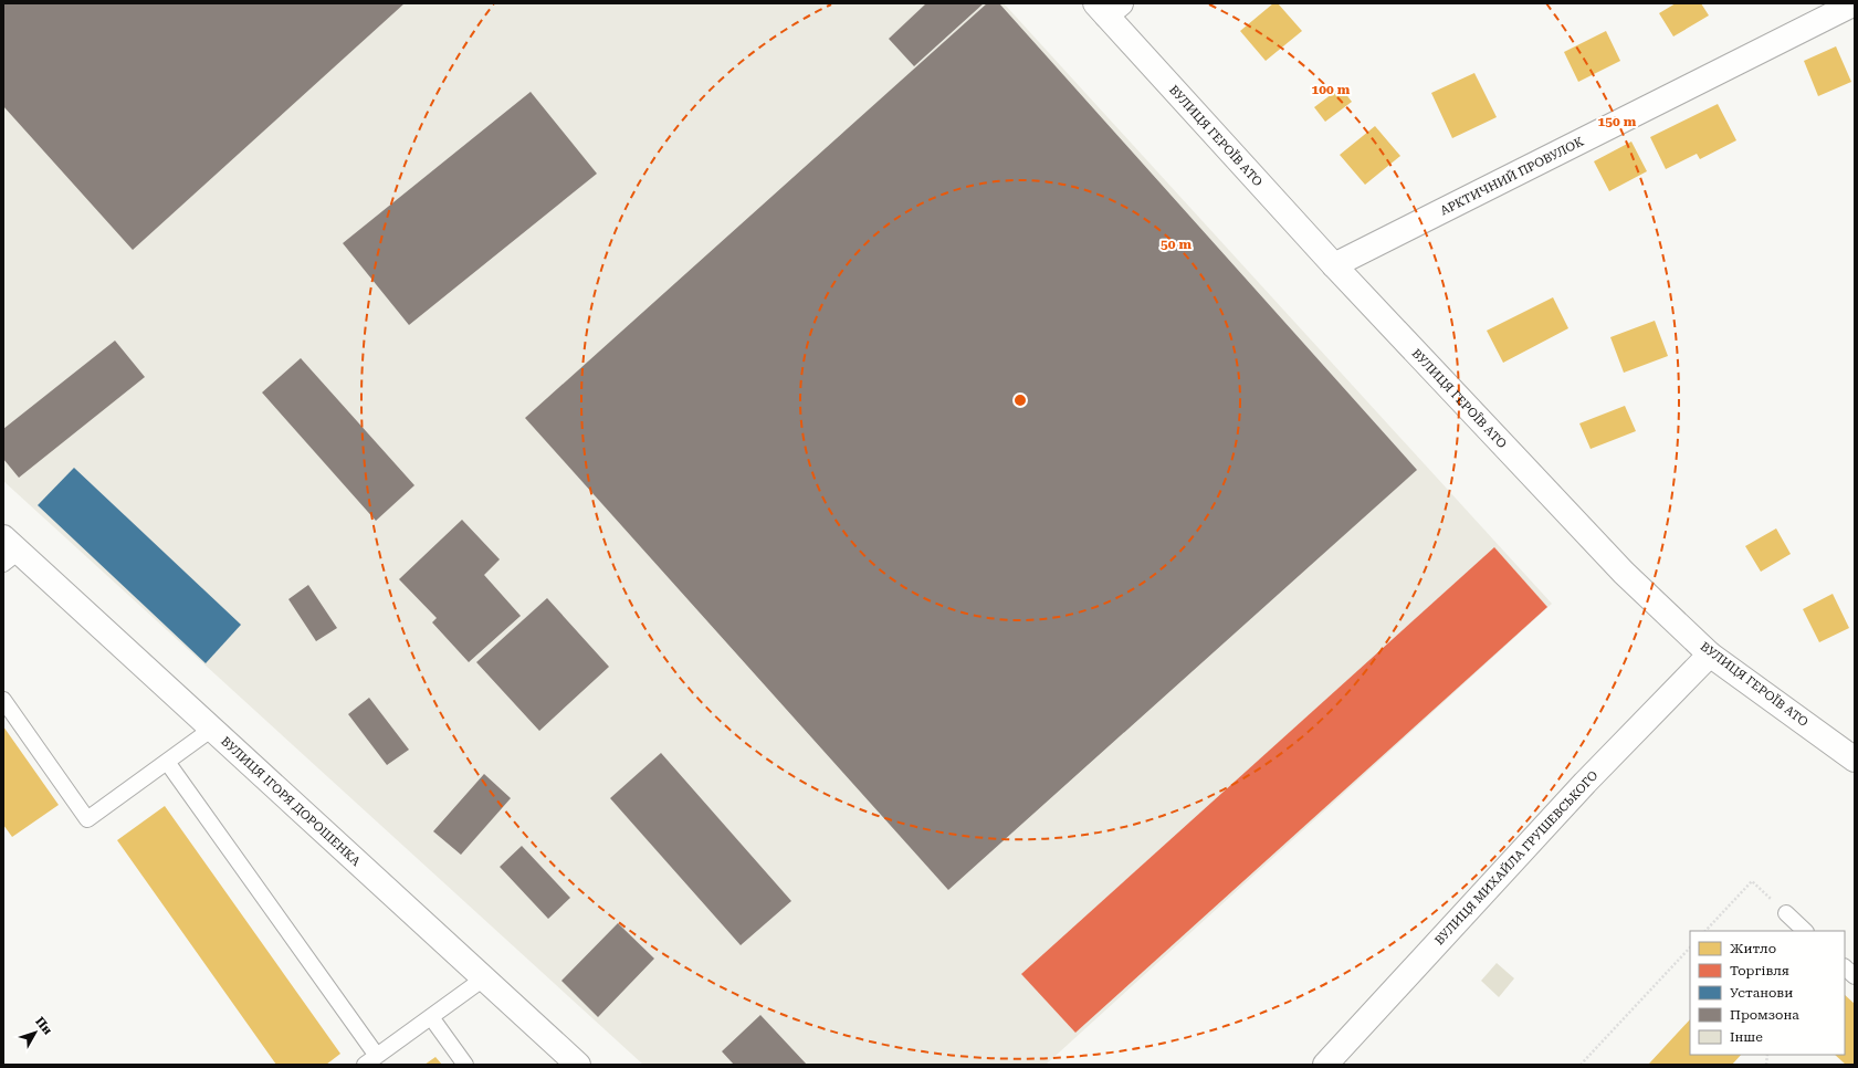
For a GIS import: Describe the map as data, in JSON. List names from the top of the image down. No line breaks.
{"streets":{"street":["ВУЛИЦЯ ГЕРОЇВ АТО","АРКТИЧНИЙ ПРОВУЛОК","ВУЛИЦЯ ІГОРЯ ДОРОШЕНКА","ВУЛИЦЯ МИХАЙЛА ГРУШЕВСЬКОГО"]},"crossings":[["ВУЛИЦЯ ГЕРОЇВ АТО","АРКТИЧНИЙ ПРОВУЛОК"],["ВУЛИЦЯ ГЕРОЇВ АТО","ВУЛИЦЯ МИХАЙЛА ГРУШЕВСЬКОГО"]],"legend":["Житло","Торгівля","Установи","Промзона","Інше"],"north":"top right","rings":["100 m","150 m","50 m"]}
